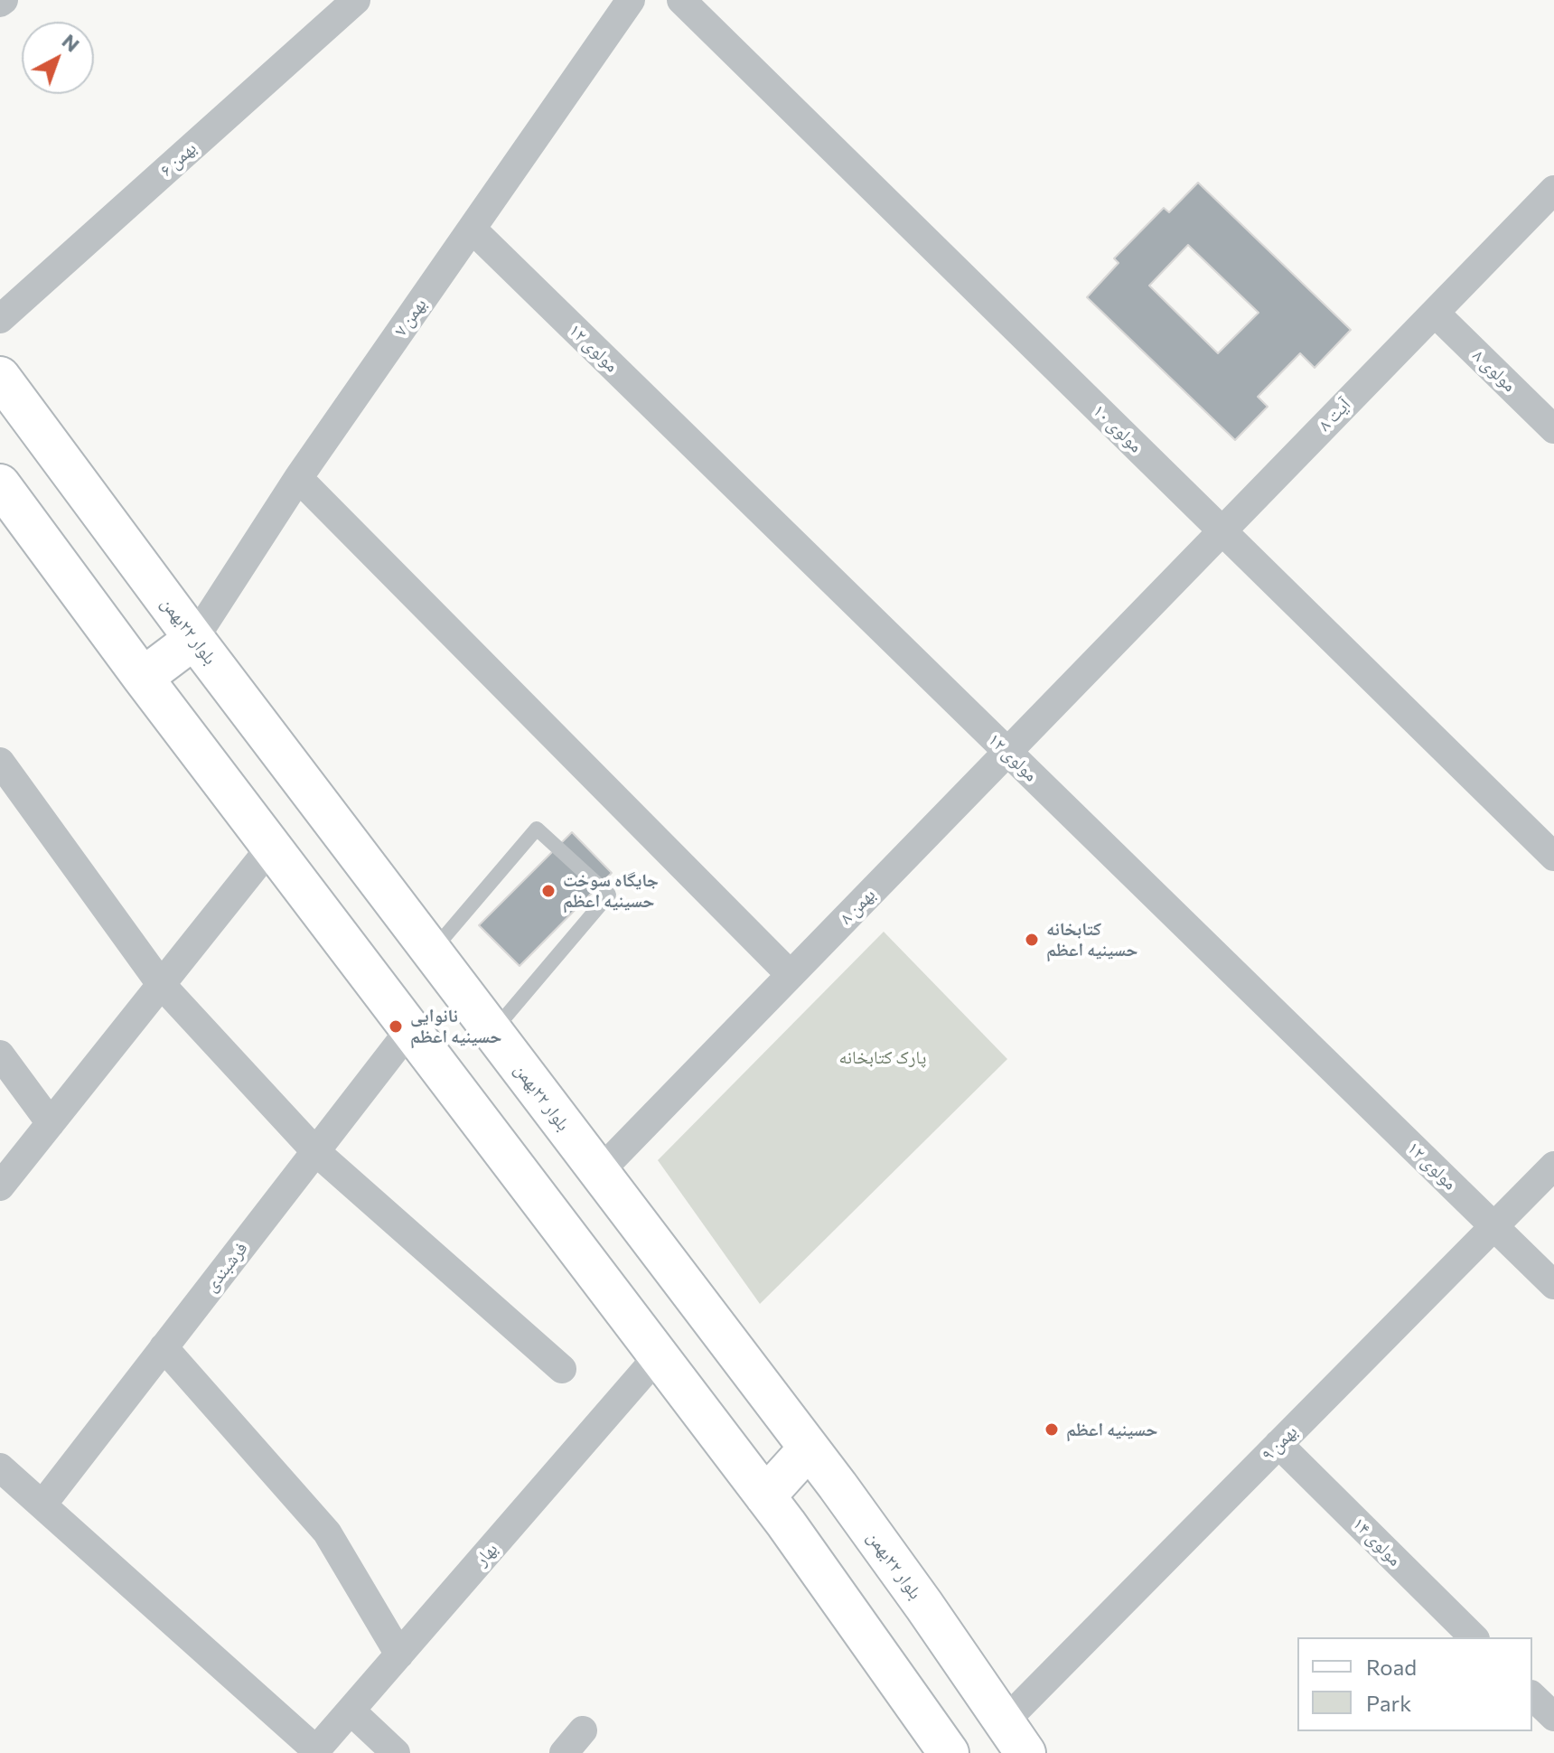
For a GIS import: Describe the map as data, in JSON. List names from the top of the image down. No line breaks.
{"streets":{"main road":["بلوار ۲۲بهمن"],"street":["بهمن ۶","بهمن ۷","مولوی ۱۲","مولوی ۸","آیت ۸","مولوی ۱۰","بهمن ۸","فرشبندی","بهمن ۹","مولوی ۱۴","بهار"]},"crossings":[["بهمن ۷","مولوی ۱۲"],["بهمن ۷","بلوار ۲۲بهمن"],["مولوی ۱۲","بهمن ۸"],["مولوی ۱۲","بهمن ۹"],["مولوی ۸","آیت ۸"],["آیت ۸","مولوی ۱۰"],["آیت ۸","بهمن ۸"],["بلوار ۲۲بهمن","بهمن ۸"],["بلوار ۲۲بهمن","بهمن ۹"],["بهمن ۹","مولوی ۱۴"]],"parks":["پارک کتابخانه"],"places":["جایگاه سوخت حسینیه اعظم","کتابخانه حسینیه اعظم","نانوایی حسینیه اعظم","حسینیه اعظم"],"legend":["Road","Park"],"north":"top right"}
